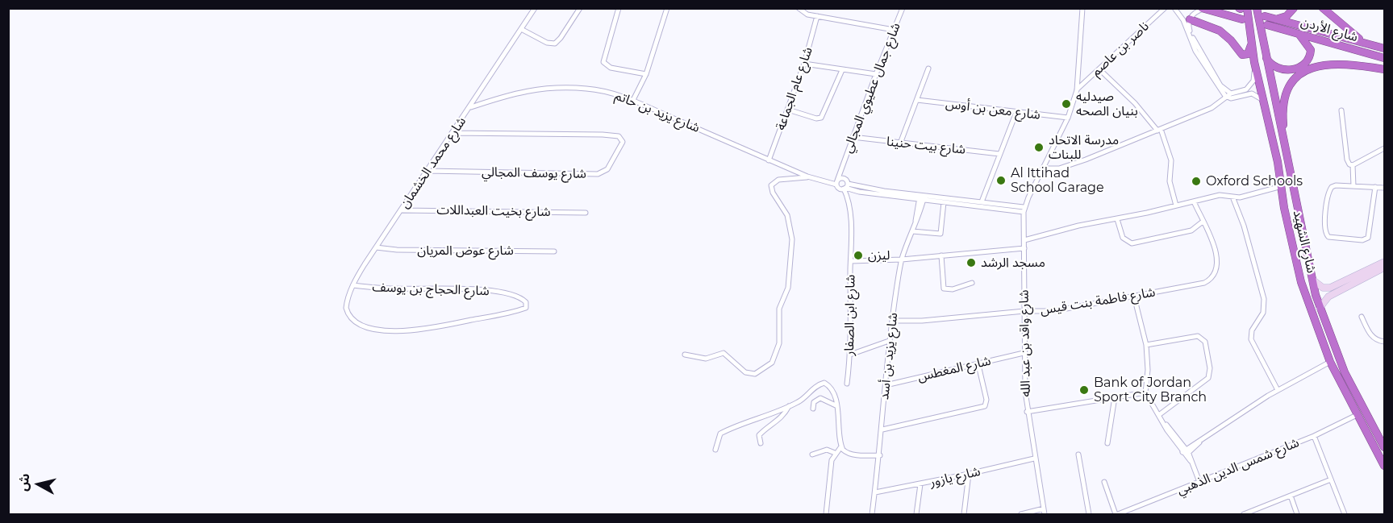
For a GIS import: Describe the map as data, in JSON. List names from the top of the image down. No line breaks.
{"streets":{"highway":["شارع الأردن","شارع الشهيد"],"street":["ناصر بن عاصم","شارع جمال عطيوي المجالي","شارع عام الجماعة","شارع معن بن أوس","شارع يزيد بن حاتم","شارع بيت حنينا","شارع محمد الخشمان","شارع يوسف المجالي","شارع بخيت العبداللات","شارع عوض المريان","شارع الحجاج بن يوسف","شارع فاطمة بنت قيس","شارع ابن الصفار","شارع واقد بن عبد الله","شارع يزيد بن أسد","شارع المغطس","شارع شمس الدين الذهبي","شارع يازور"]},"crossings":[["شارع جمال عطيوي المجالي","شارع يزيد بن حاتم"],["شارع جمال عطيوي المجالي","شارع بيت حنينا"],["شارع عام الجماعة","شارع يزيد بن حاتم"],["شارع يزيد بن حاتم","شارع محمد الخشمان"],["شارع يزيد بن حاتم","شارع ابن الصفار"],["شارع محمد الخشمان","شارع يوسف المجالي"],["شارع محمد الخشمان","شارع بخيت العبداللات"],["شارع محمد الخشمان","شارع عوض المريان"],["شارع محمد الخشمان","شارع الحجاج بن يوسف"],["شارع الشهيد","شارع شمس الدين الذهبي"],["شارع فاطمة بنت قيس","شارع واقد بن عبد الله"],["شارع فاطمة بنت قيس","شارع يزيد بن أسد"],["شارع واقد بن عبد الله","شارع المغطس"],["شارع واقد بن عبد الله","شارع يازور"],["شارع يزيد بن أسد","شارع المغطس"],["شارع يزيد بن أسد","شارع يازور"]],"places":["صيدليه بنيان الصحه","مدرسة الاتحاد للبنات","Al Ittihad School Garage","Oxford Schools","ليزن","مسجد الرشد","Bank of Jordan Sport City Branch"],"north":"left"}
